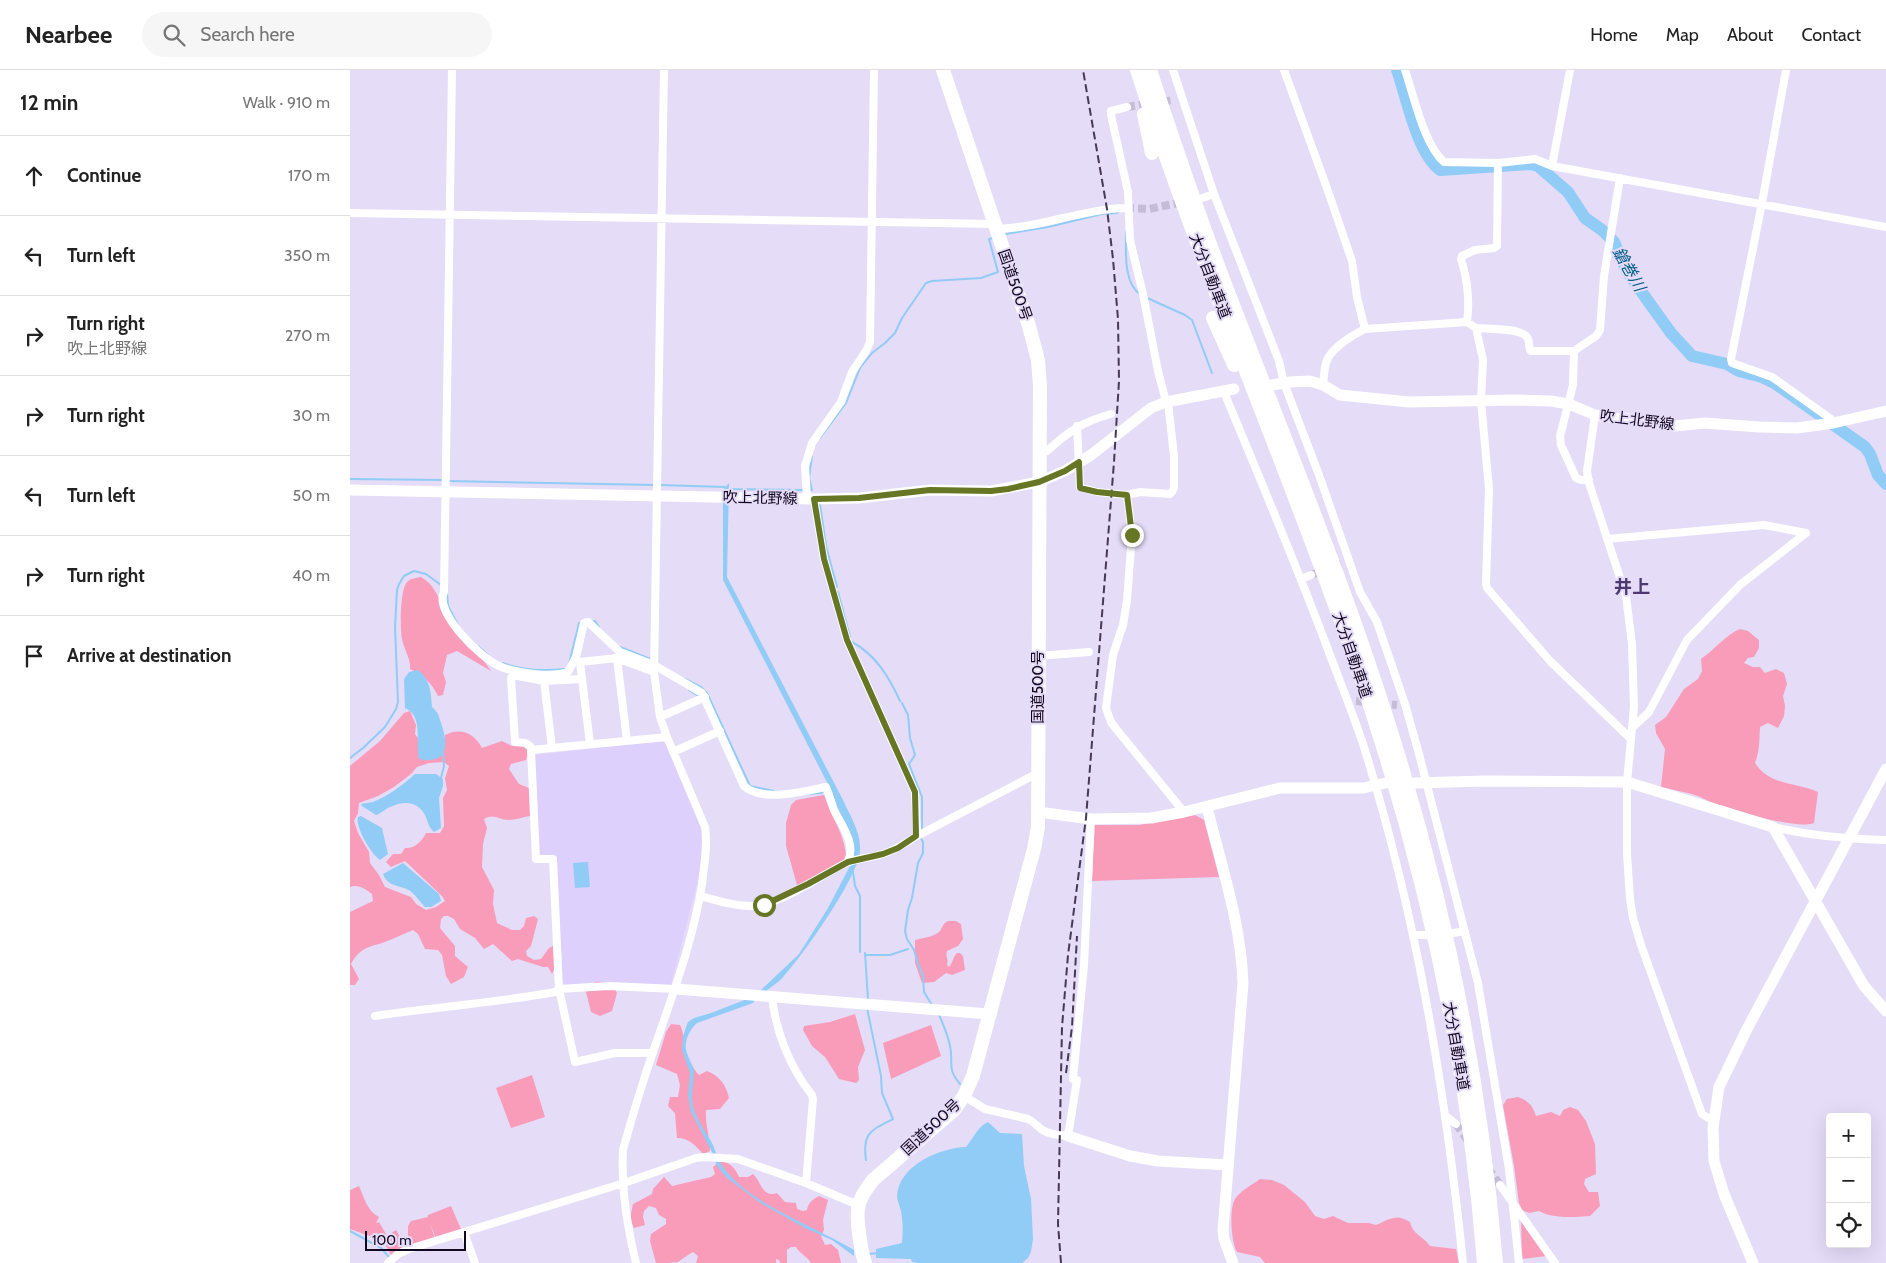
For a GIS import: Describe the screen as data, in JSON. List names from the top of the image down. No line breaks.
{"streets":{"highway":["大分自動車道","国道500号"],"street":["吹上北野線"]},"crossings":[["国道500号","吹上北野線"]],"districts":["井上"],"water":["鎗巻川"],"scale_bar":"100 m","page":{"header":"Nearbee","search":"Search here","nav":["Home","Map","About","Contact"],"heading":["12 min","Walk · 910 m"],"list":[["Continue","170 m"],["Turn left","350 m"],["Turn right","吹上北野線","270 m"],["Turn right","30 m"],["Turn left","50 m"],["Turn right","40 m"],"Arrive at destination"],"map_buttons":["+","−"],"scale":"100 m"}}
